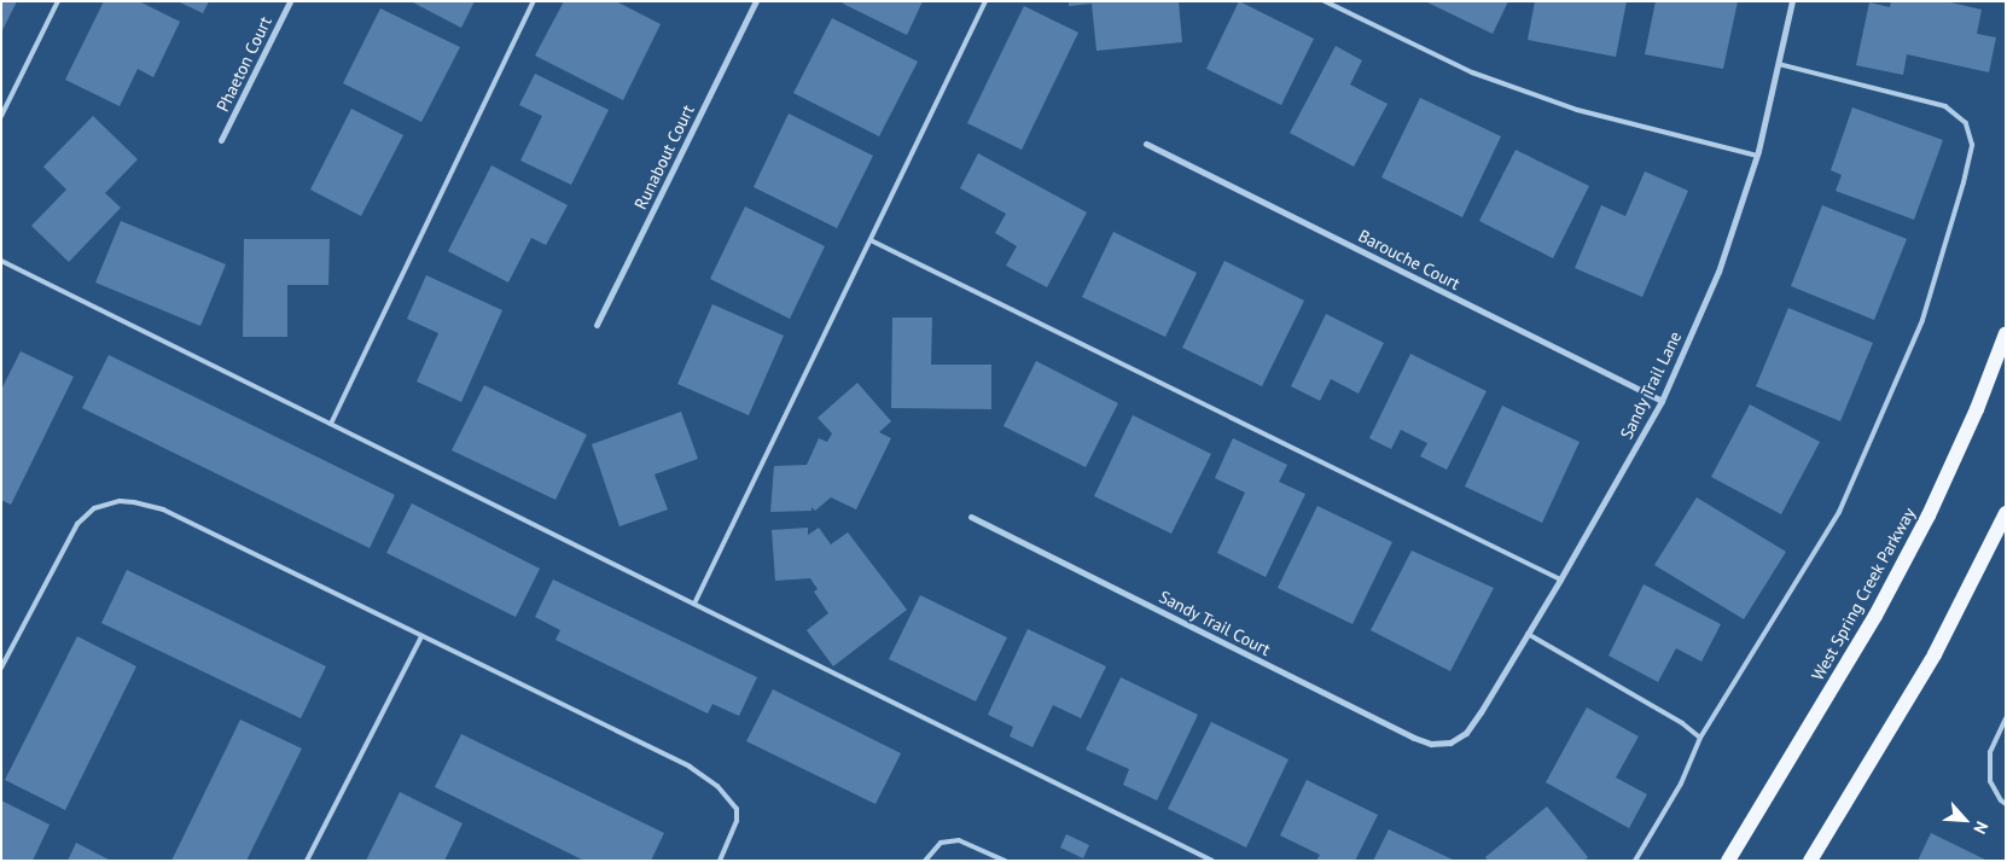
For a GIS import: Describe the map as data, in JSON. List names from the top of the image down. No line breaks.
{"streets":{"main road":["West Spring Creek Parkway"],"street":["Phaeton Court","Runabout Court","Barouche Court","Sandy Trail Lane","Sandy Trail Court"]},"crossings":[["Barouche Court","Sandy Trail Lane"],["Sandy Trail Lane","Sandy Trail Court"]],"north":"bottom right"}
